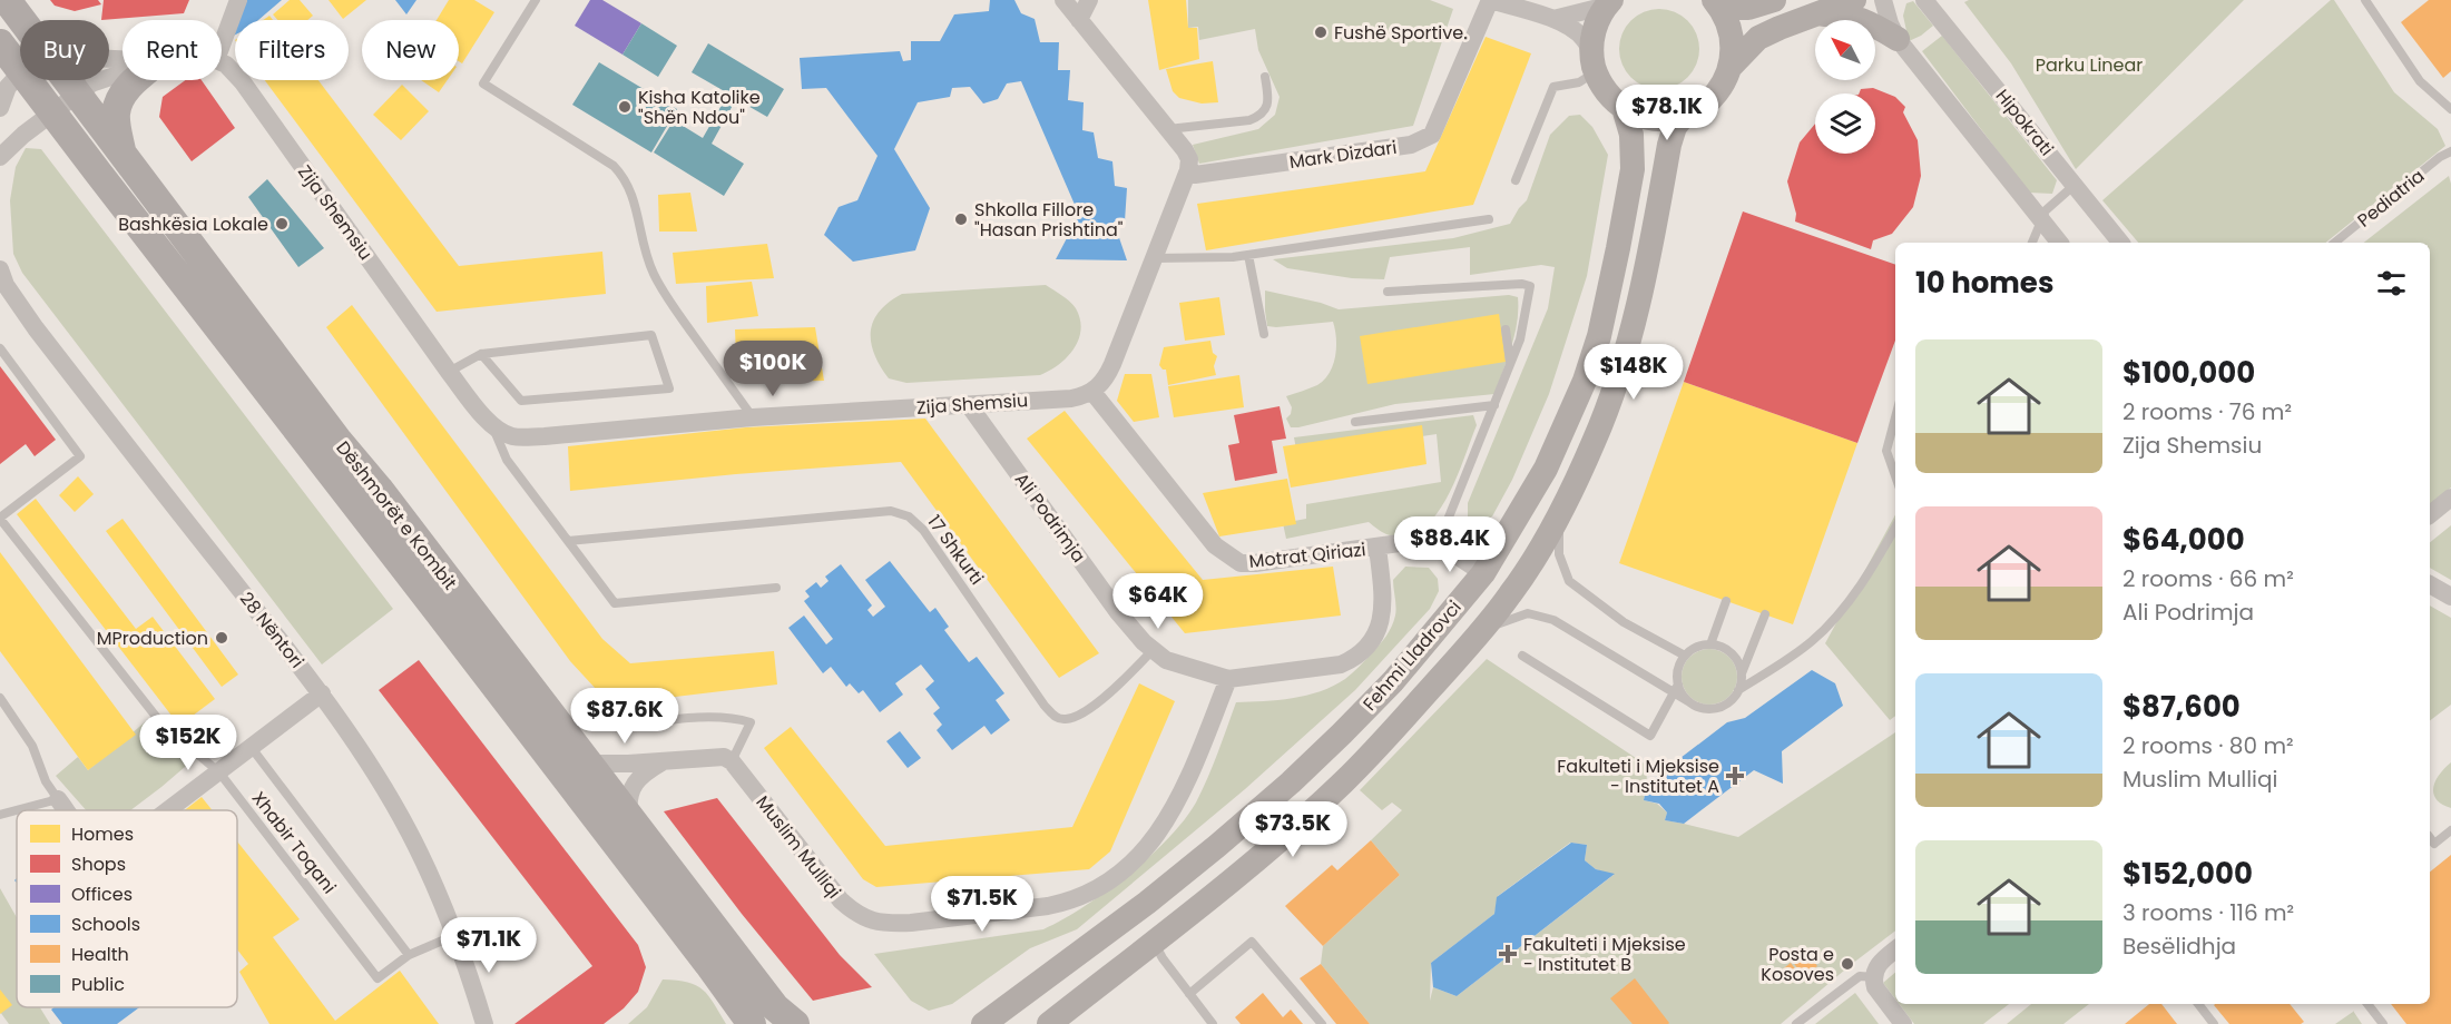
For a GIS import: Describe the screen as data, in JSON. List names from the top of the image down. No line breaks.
{"streets":{"main road":["Dëshmorët e Kombit","Fehmi Lladrovci"],"street":["Hipokrati","Mark Dizdari","Zija Shemsiu","Ali Podrimja","Motrat Qiriazi","28 Nëntori","Muslim Mulliqi"],"lane":["Pediatria","17 Shkurti","Xhabir Toqani"]},"crossings":[["Zija Shemsiu","Ali Podrimja"],["Zija Shemsiu","Motrat Qiriazi"],["Ali Podrimja","17 Shkurti"],["Ali Podrimja","Motrat Qiriazi"],["Ali Podrimja","Muslim Mulliqi"],["28 Nëntori","Xhabir Toqani"]],"parks":["Parku Linear"],"places":{"other":["Fushë Sportive.","Kisha Katolike \"Shën Ndou\"","Shkolla Fillore \"Hasan Prishtina\"","Bashkësia Lokale","MProduction","Posta e Kosoves"],"health":["Fakulteti i Mjeksise - Institutet A","Fakulteti i Mjeksise - Institutet B"]},"legend":["Homes","Shops","Offices","Schools","Health","Public"],"north":"top left","page":{"chip":["Buy","Rent","Filters","New"],"price":["$78.1K","$100K","$148K","$88.4K","$64K","$87.6K","$152K","$73.5K","$71.5K","$71.1K"],"heading":"10 homes","list":[{"name":"$100,000","note":"2 rooms · 76 m² · Zija Shemsiu"},{"name":"$64,000","note":"2 rooms · 66 m² · Ali Podrimja"},{"name":"$87,600","note":"2 rooms · 80 m² · Muslim Mulliqi"},{"name":"$152,000","note":"3 rooms · 116 m² · Besëlidhja"}]}}
